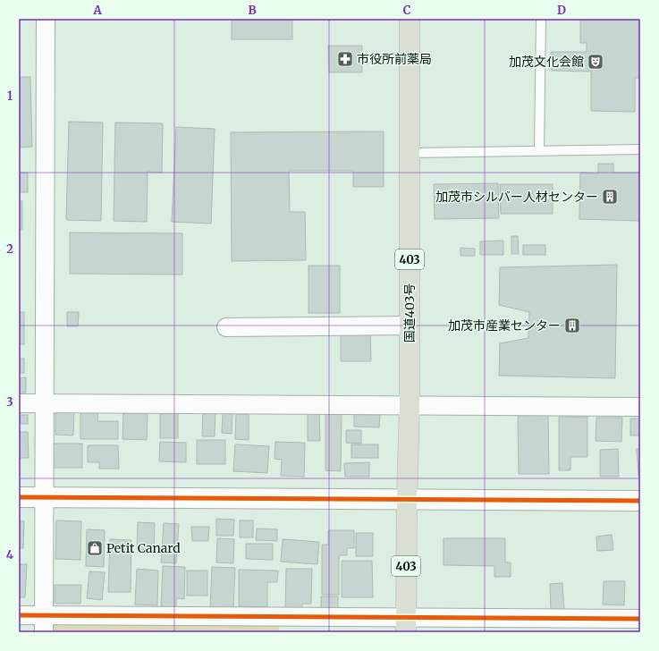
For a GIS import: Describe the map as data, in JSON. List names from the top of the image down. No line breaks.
{"streets":{"highway":["403","国道403号"]},"crossings":[["403","国道403号"]],"places":{"pharmacy":["市役所前薬局"],"theatre":["加茂文化会館"],"building":["加茂市シルバー人材センター","加茂市産業センター"],"shop":["Petit Canard"]},"grid":{"columns":["A","B","C","D"],"rows":["1","2","3","4"]}}
